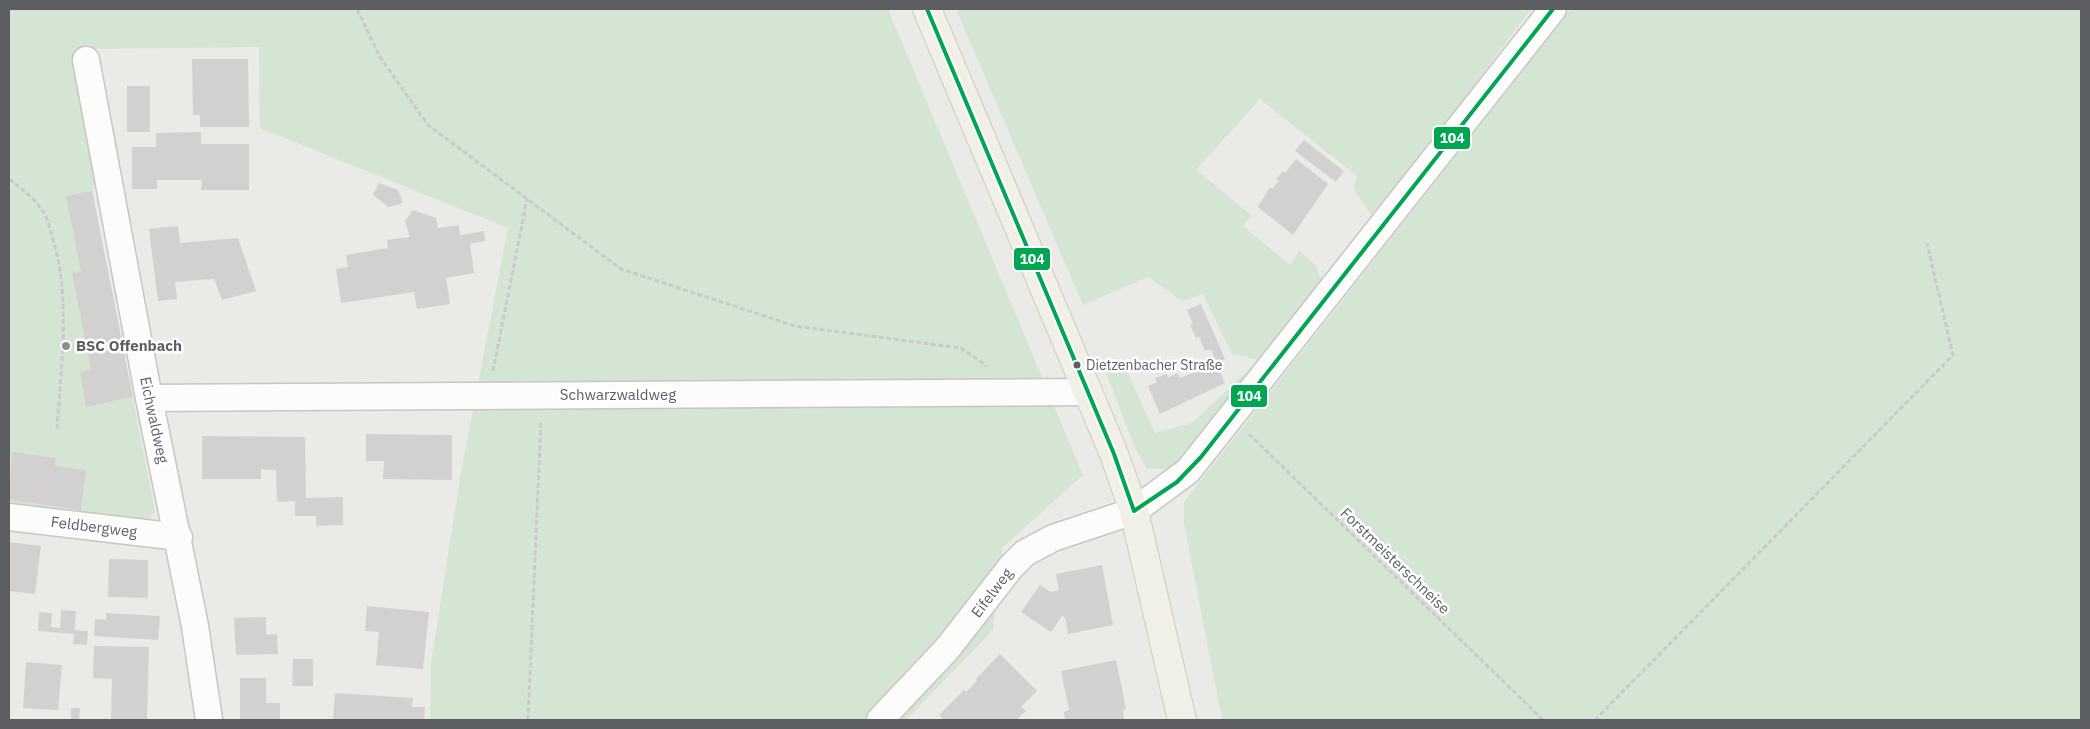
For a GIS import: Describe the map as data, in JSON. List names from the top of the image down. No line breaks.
{"streets":{"street":["Schwarzwaldweg","Eichwaldweg","Feldbergweg","Eifelweg"],"path":["Forstmeisterschneise"]},"crossings":[["Schwarzwaldweg","Eichwaldweg"],["Eichwaldweg","Feldbergweg"],["Forstmeisterschneise","Eifelweg"]],"places":["BSC Offenbach","Dietzenbacher Straße"],"lines":["transit line 104"]}
